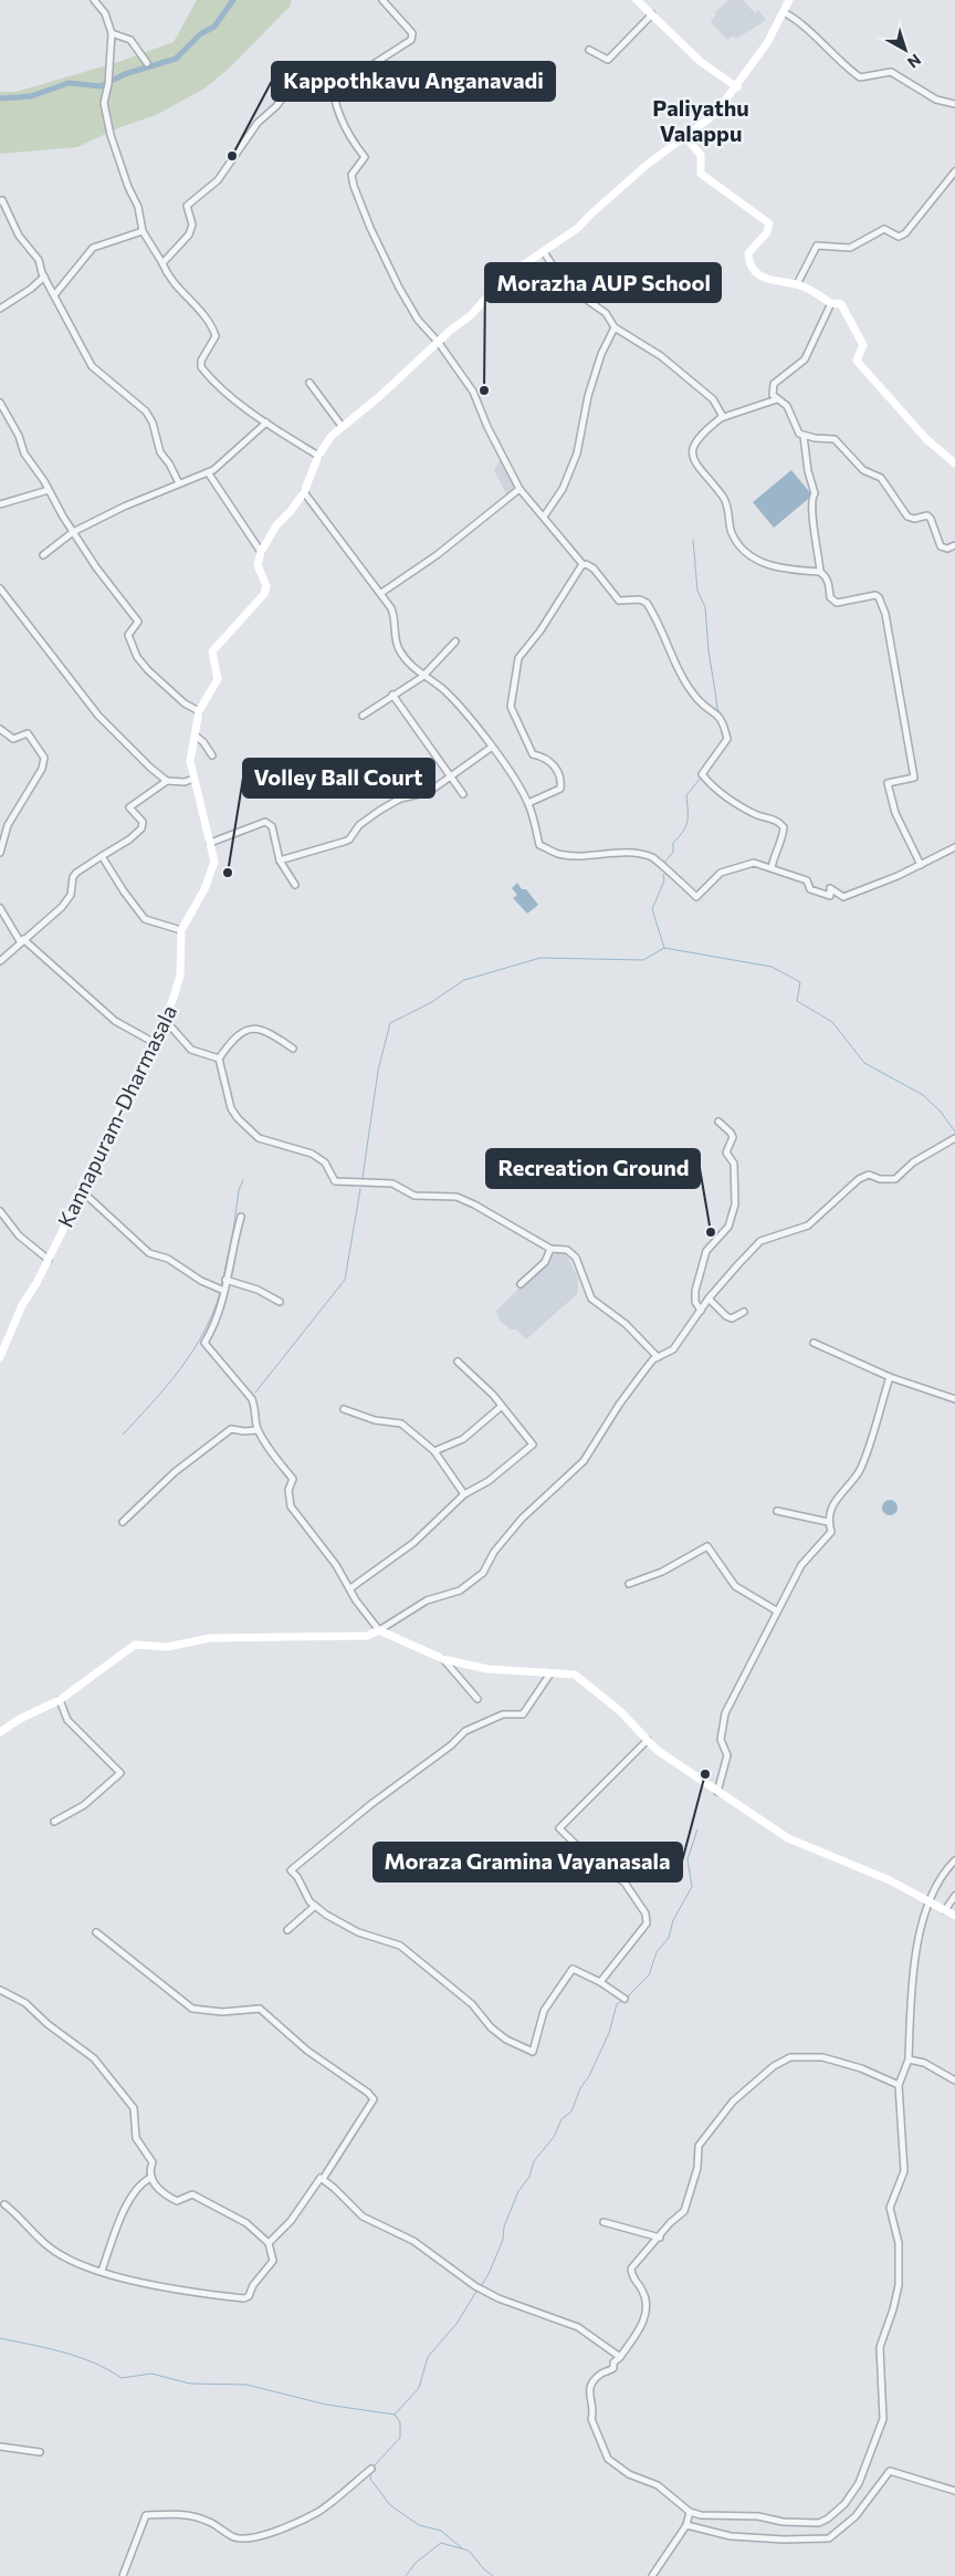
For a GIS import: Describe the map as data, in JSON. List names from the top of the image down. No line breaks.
{"streets":{"main road":["Kannapuram-Dharmasala"]},"districts":["Paliyathu Valappu"],"places":["Kappothkavu Anganavadi","Morazha AUP School","Volley Ball Court","Recreation Ground","Moraza Gramina Vayanasala"],"north":"bottom right"}
